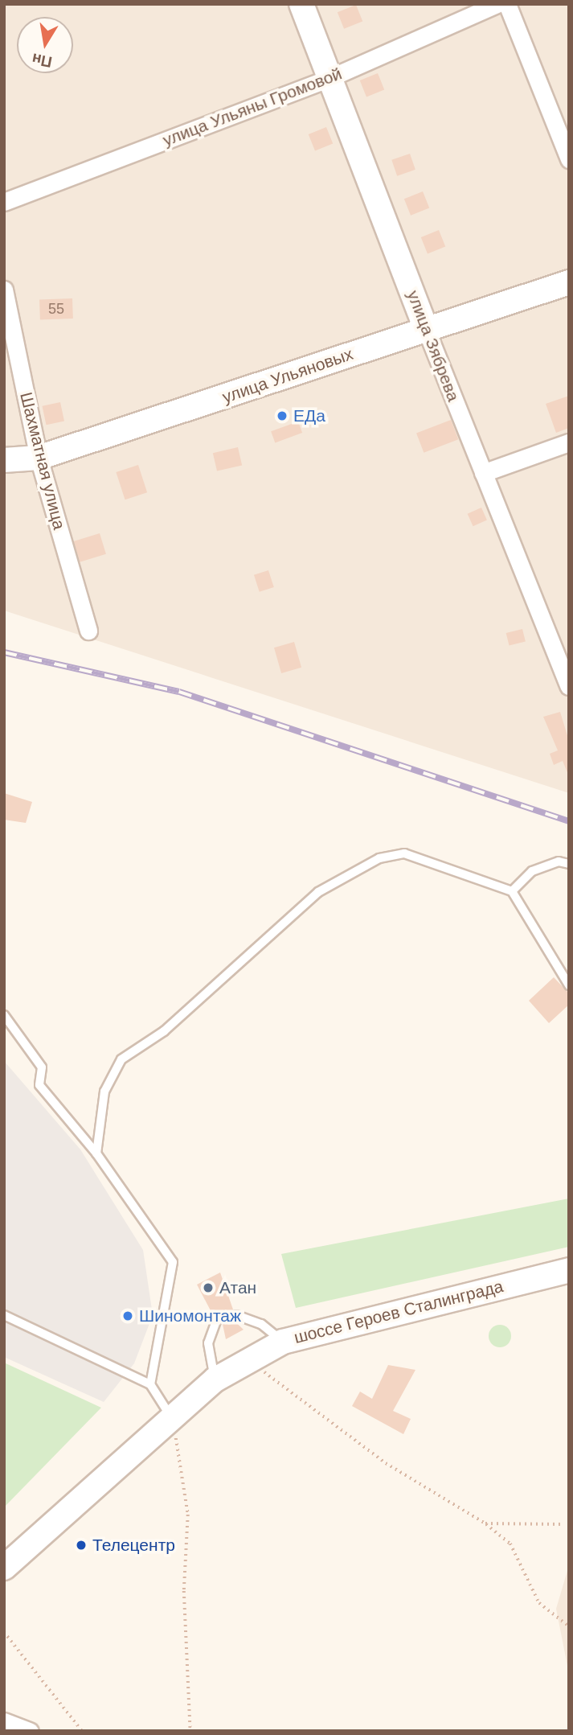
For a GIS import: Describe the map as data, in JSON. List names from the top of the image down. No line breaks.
{"streets":{"street":["улица Ульяны Громовой","улица Зябрева","улица Ульяновых","Шахматная улица","шоссе Героев Сталинграда"]},"crossings":[["улица Ульяны Громовой","улица Зябрева"],["улица Зябрева","улица Ульяновых"],["улица Ульяновых","Шахматная улица"]],"places":["ЕДа","Атан","Шиномонтаж","Телецентр"],"house_numbers":["55"],"north":"bottom"}
